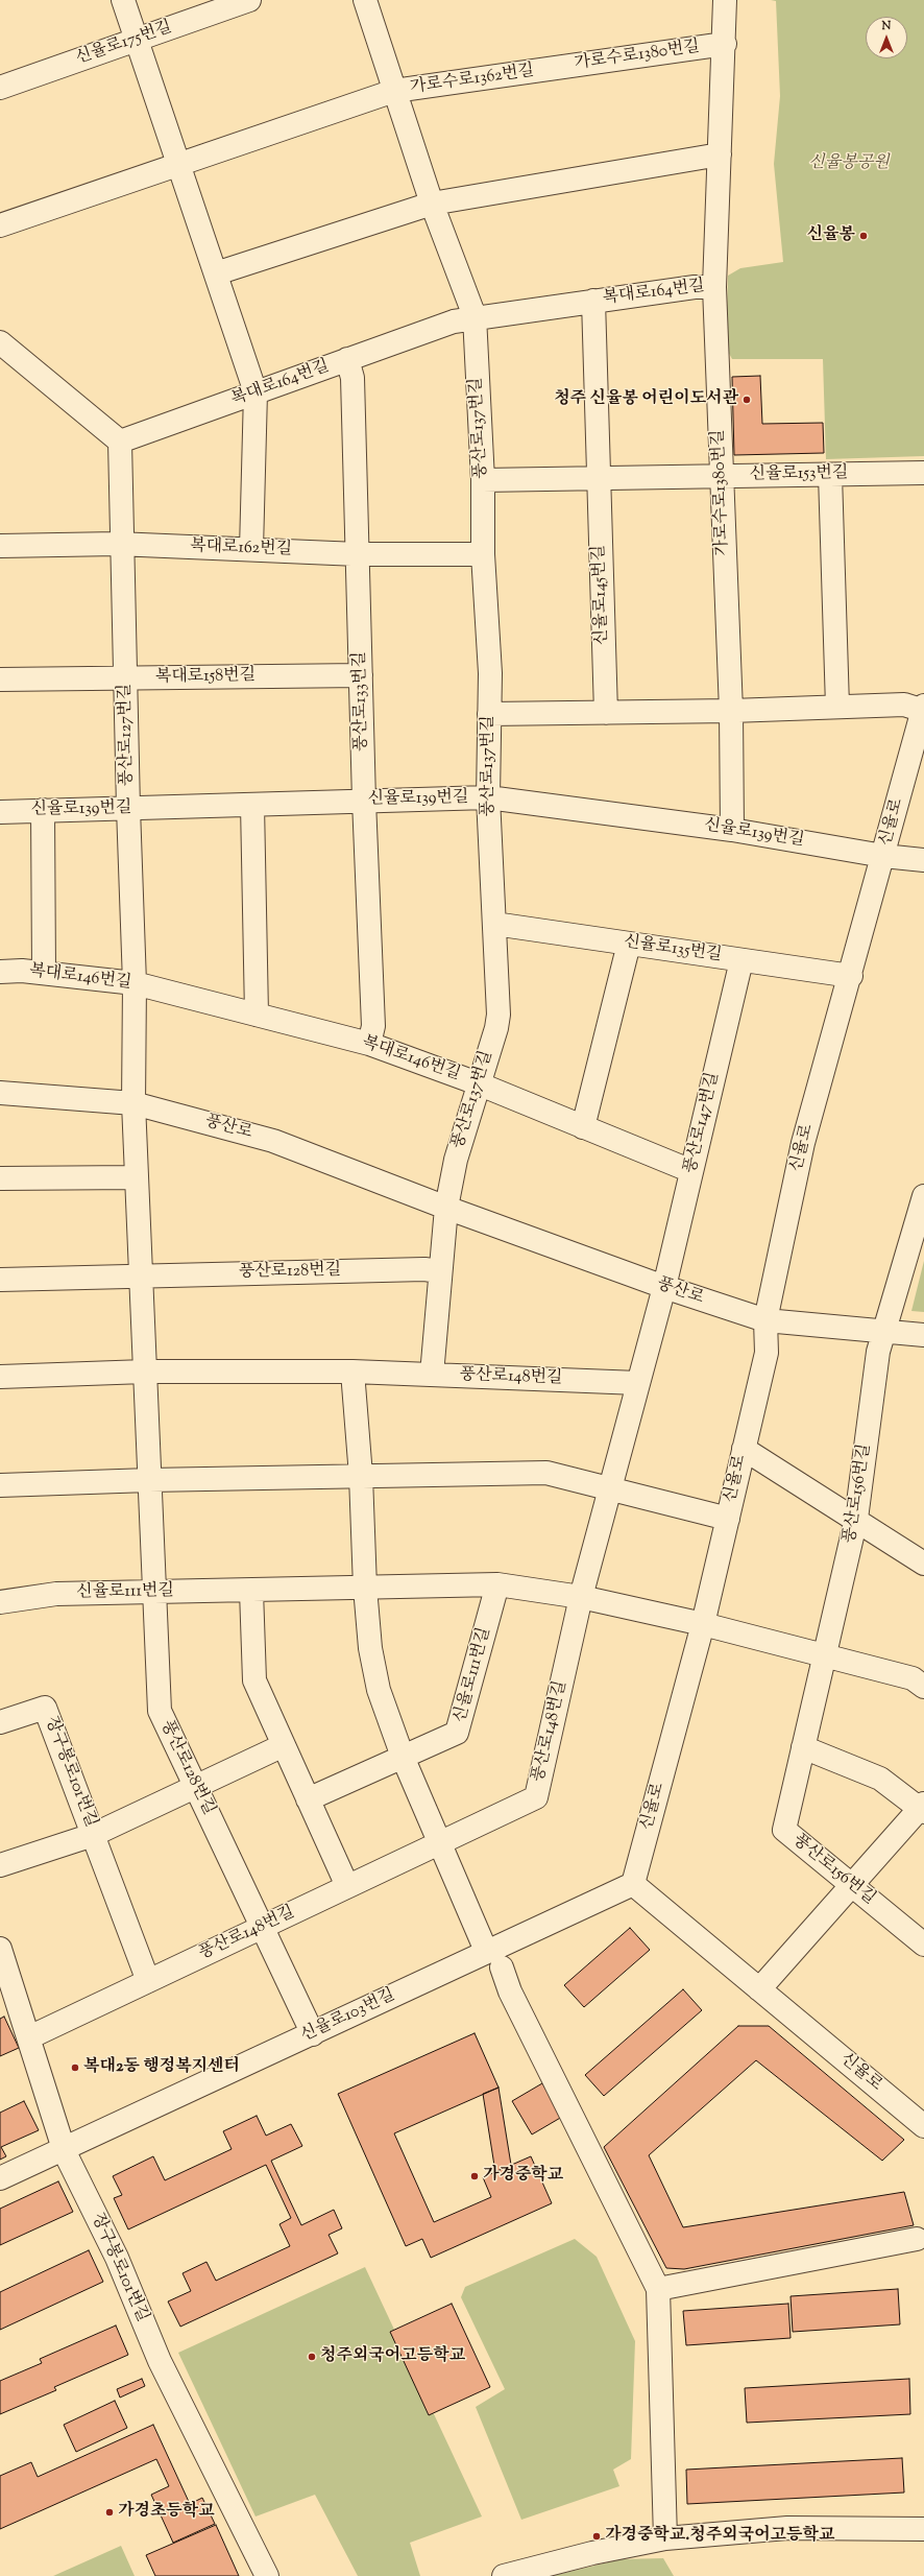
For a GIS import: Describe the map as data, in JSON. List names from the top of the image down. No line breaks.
{"streets":{"street":["신율로175번길","가로수로1380번길","가로수로1362번길","복대로164번길","풍산로137번길","신율로153번길","복대로162번길","신율로145번길","복대로158번길","풍산로133번길","풍산로127번길","신율로139번길","신율로","신율로135번길","복대로146번길","풍산로147번길","풍산로","풍산로128번길","풍산로148번길","풍산로156번길","신율로111번길","장구봉로101번길","신율로103번길"]},"crossings":[["가로수로1380번길","가로수로1362번길"],["가로수로1380번길","복대로164번길"],["가로수로1380번길","신율로153번길"],["가로수로1380번길","신율로139번길"],["가로수로1362번길","복대로164번길"],["가로수로1362번길","풍산로137번길"],["복대로164번길","풍산로137번길"],["복대로164번길","신율로153번길"],["복대로164번길","신율로145번길"],["복대로164번길","풍산로133번길"],["복대로164번길","풍산로127번길"],["풍산로137번길","신율로153번길"],["풍산로137번길","복대로162번길"],["풍산로137번길","신율로139번길"],["풍산로137번길","신율로135번길"],["풍산로137번길","복대로146번길"],["풍산로137번길","풍산로"],["신율로153번길","신율로145번길"],["복대로162번길","풍산로133번길"],["복대로162번길","풍산로127번길"],["복대로158번길","풍산로133번길"],["복대로158번길","풍산로127번길"],["풍산로133번길","신율로139번길"],["풍산로133번길","복대로146번길"],["풍산로127번길","신율로139번길"],["풍산로127번길","복대로146번길"],["풍산로127번길","풍산로"],["풍산로127번길","풍산로128번길"],["신율로139번길","신율로"],["신율로","신율로135번길"],["신율로","풍산로"],["신율로","신율로111번길"],["신율로","신율로103번길"],["신율로135번길","풍산로147번길"],["복대로146번길","풍산로147번길"],["풍산로147번길","풍산로"],["풍산로147번길","풍산로148번길"],["풍산로","풍산로128번길"],["풍산로","풍산로148번길"],["풍산로","풍산로156번길"],["풍산로128번길","풍산로148번길"],["풍산로128번길","신율로111번길"],["풍산로128번길","신율로103번길"],["풍산로148번길","신율로111번길"],["풍산로148번길","장구봉로101번길"],["풍산로156번길","신율로111번길"],["장구봉로101번길","신율로103번길"]],"parks":["신율봉공원"],"places":["신율봉","청주 신율봉 어린이도서관","복대2동 행정복지센터","가경중학교","청주외국어고등학교","가경초등학교","가경중학교.청주외국어고등학교"],"north":"top"}
